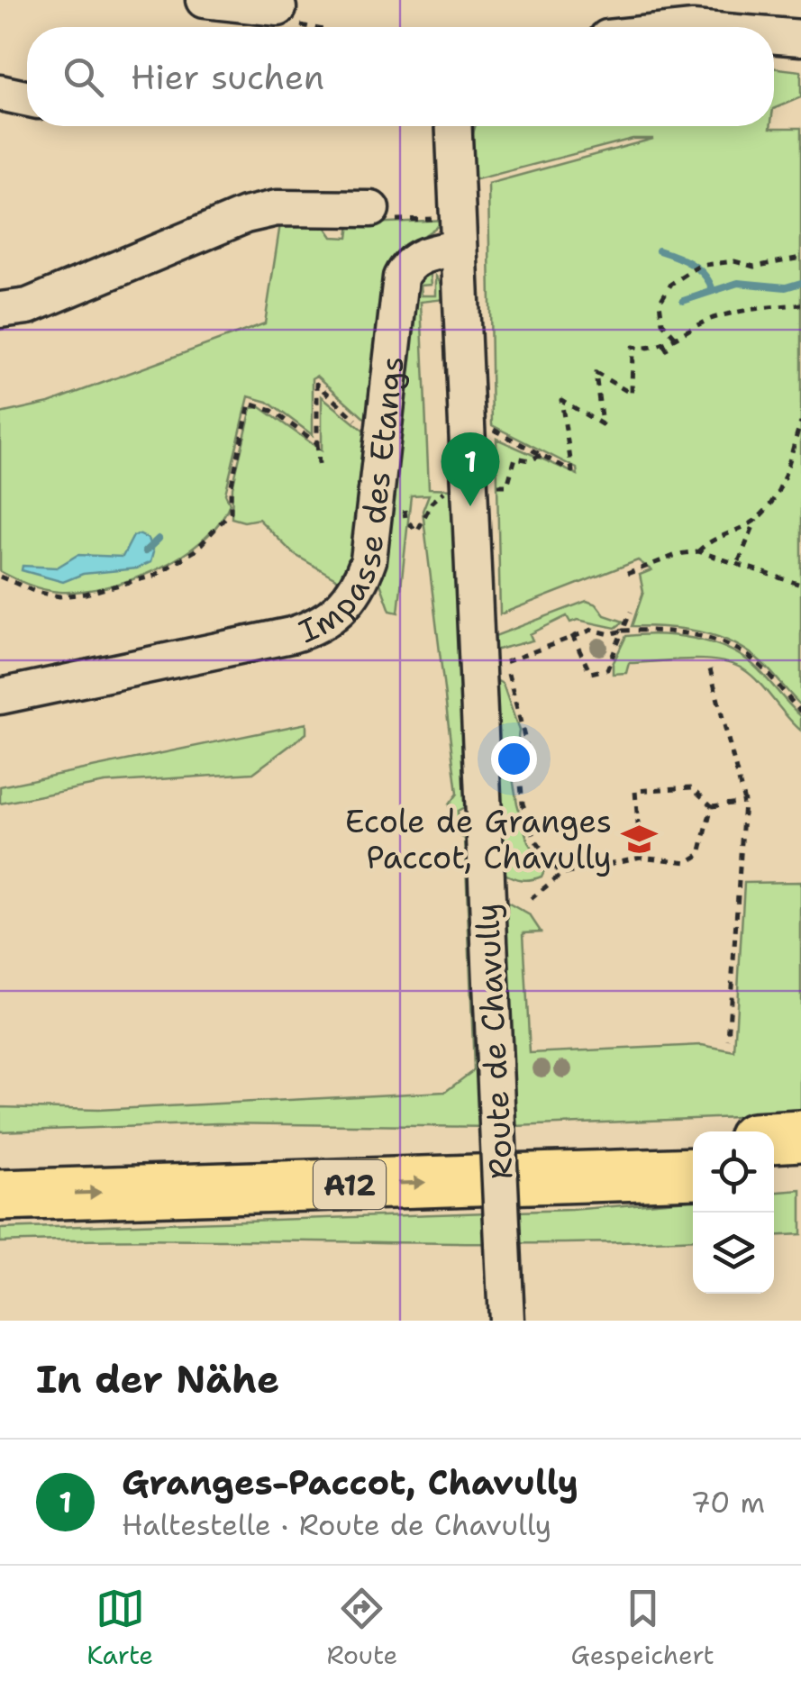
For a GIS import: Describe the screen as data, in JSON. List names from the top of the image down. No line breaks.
{"streets":{"highway":["A12"],"street":["Impasse des Etangs","Route de Chavully"]},"crossings":[["Impasse des Etangs","Route de Chavully"]],"places":{"school or university":["Ecole de Granges Paccot, Chavully"]},"page":{"search":"Hier suchen","pins":"1","heading":"In der Nähe","list":[{"mark":"1","name":"Granges-Paccot, Chavully","note":"Haltestelle · Route de Chavully","value":"70 m"}],"nav":["Karte","Route","Gespeichert"]}}
